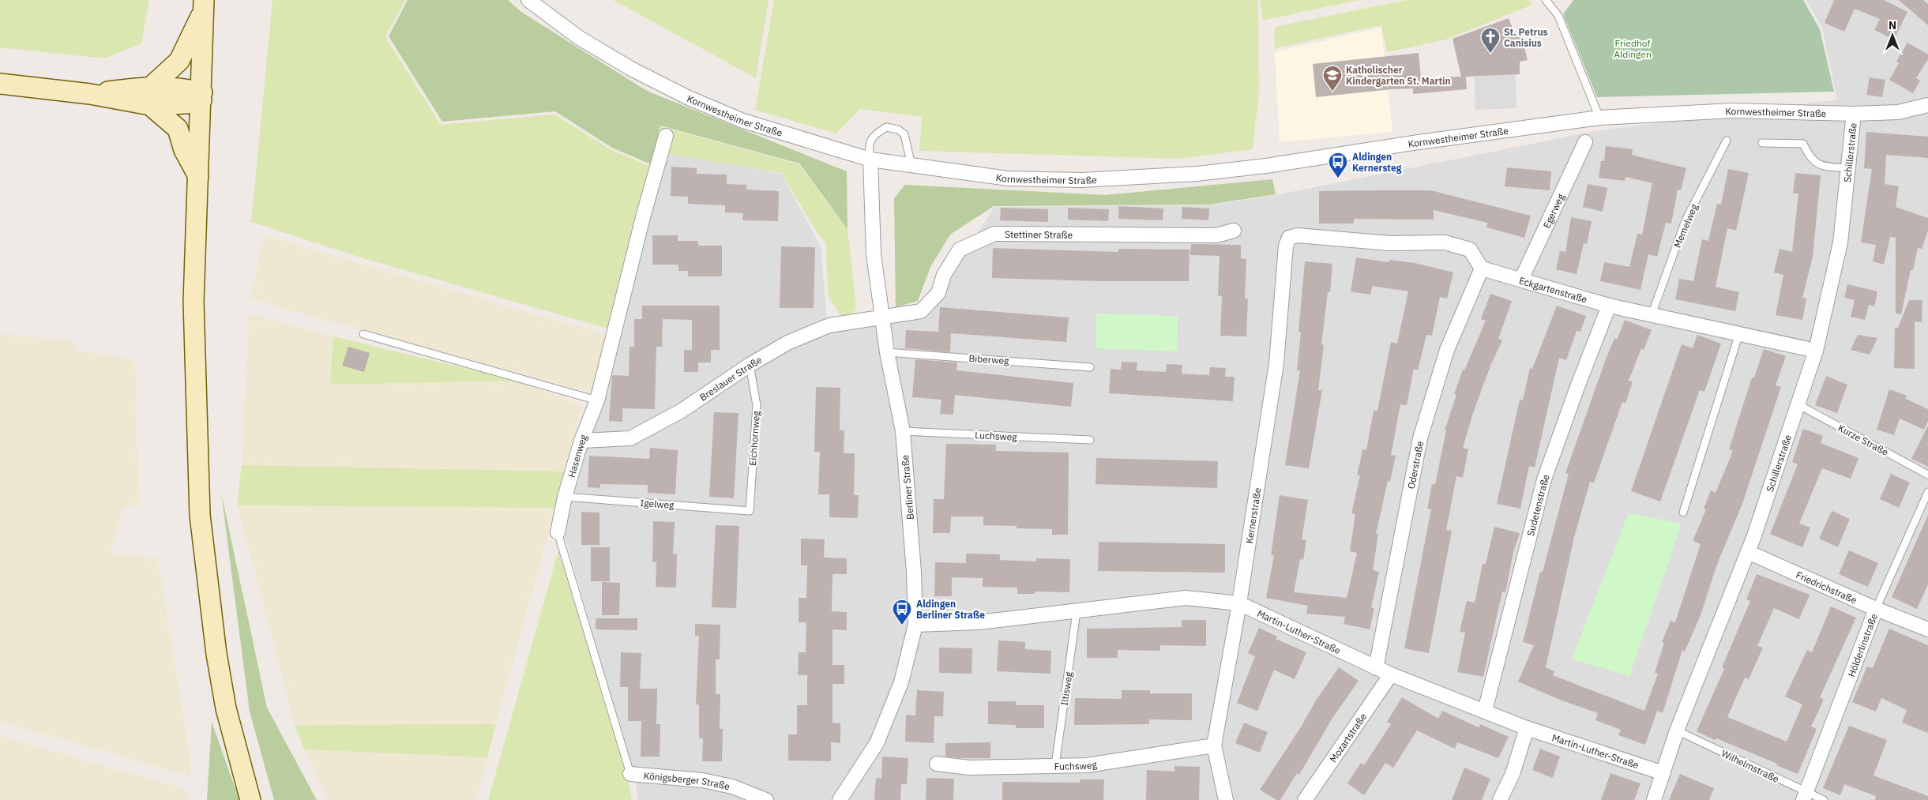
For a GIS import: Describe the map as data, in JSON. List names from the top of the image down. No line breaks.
{"streets":{"street":["Kornwestheimer Straße","Schillerstraße","Egerweg","Stettiner Straße","Eckgartenstraße","Breslauer Straße","Hasenweg","Oderstraße","Berliner Straße","Sudetenstraße","Kernerstraße","Friedrichstraße","Martin-Luther-Straße","Hölderlinstraße","Mozartstraße","Fuchsweg","Königsberger Straße"],"lane":["Memelweg","Biberweg","Luchsweg","Eichhornweg","Kurze Straße","Igelweg","Iltisweg","Wilhelmstraße"]},"crossings":[["Kornwestheimer Straße","Schillerstraße"],["Kornwestheimer Straße","Berliner Straße"],["Schillerstraße","Eckgartenstraße"],["Schillerstraße","Kurze Straße"],["Schillerstraße","Friedrichstraße"],["Schillerstraße","Martin-Luther-Straße"],["Schillerstraße","Wilhelmstraße"],["Egerweg","Eckgartenstraße"],["Memelweg","Eckgartenstraße"],["Stettiner Straße","Breslauer Straße"],["Stettiner Straße","Berliner Straße"],["Eckgartenstraße","Oderstraße"],["Eckgartenstraße","Sudetenstraße"],["Eckgartenstraße","Kernerstraße"],["Biberweg","Berliner Straße"],["Breslauer Straße","Eichhornweg"],["Breslauer Straße","Hasenweg"],["Breslauer Straße","Berliner Straße"],["Luchsweg","Berliner Straße"],["Eichhornweg","Igelweg"],["Hasenweg","Igelweg"],["Hasenweg","Königsberger Straße"],["Oderstraße","Kernerstraße"],["Oderstraße","Martin-Luther-Straße"],["Berliner Straße","Martin-Luther-Straße"],["Sudetenstraße","Martin-Luther-Straße"],["Kernerstraße","Martin-Luther-Straße"],["Kernerstraße","Fuchsweg"],["Friedrichstraße","Hölderlinstraße"],["Martin-Luther-Straße","Iltisweg"],["Martin-Luther-Straße","Mozartstraße"],["Hölderlinstraße","Wilhelmstraße"],["Iltisweg","Fuchsweg"]],"parks":["Friedhof Aldingen"],"places":{"church":["St. Petrus Canisius"],"school or university":["Katholischer Kindergarten St. Martin"],"bus stop":["Aldingen Kernersteg","Aldingen Berliner Straße"]},"north":"top"}
